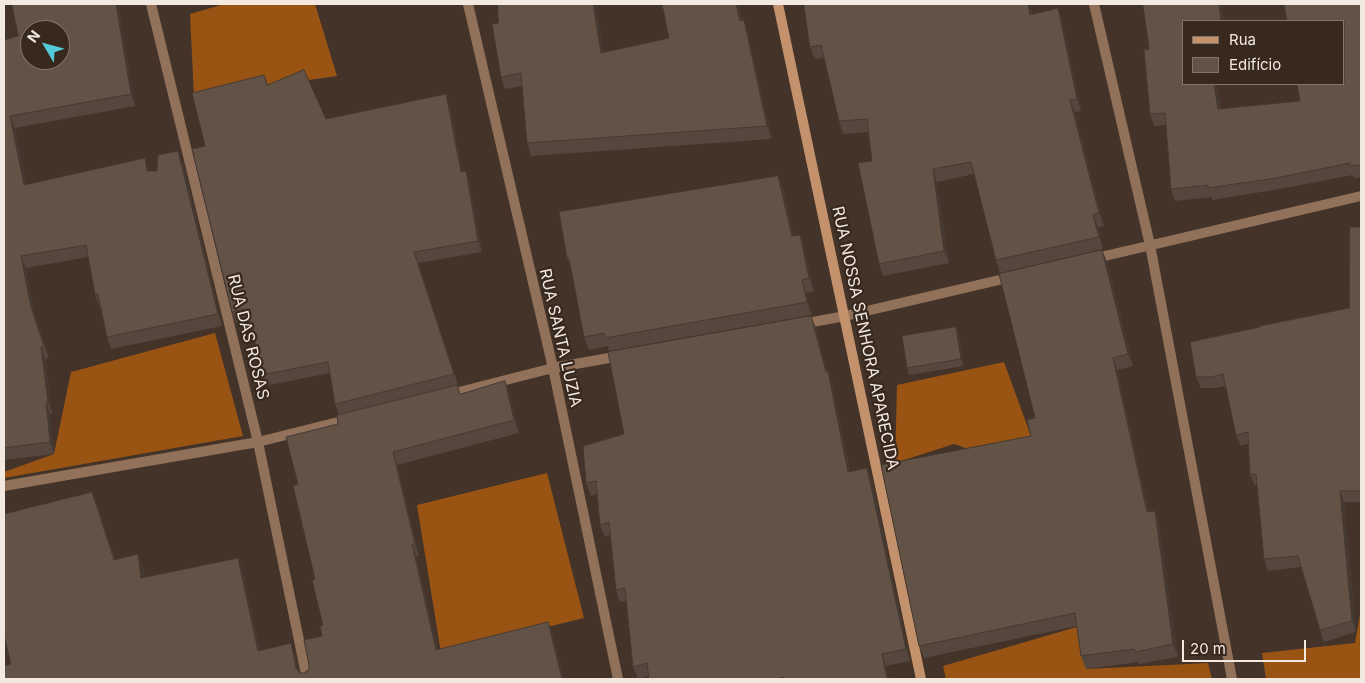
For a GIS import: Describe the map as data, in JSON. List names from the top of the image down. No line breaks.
{"streets":{"street":["RUA DAS ROSAS","RUA SANTA LUZIA","RUA NOSSA SENHORA APARECIDA"]},"legend":["Rua","Edifício"],"scale_bar":"20 m","north":"top left"}
